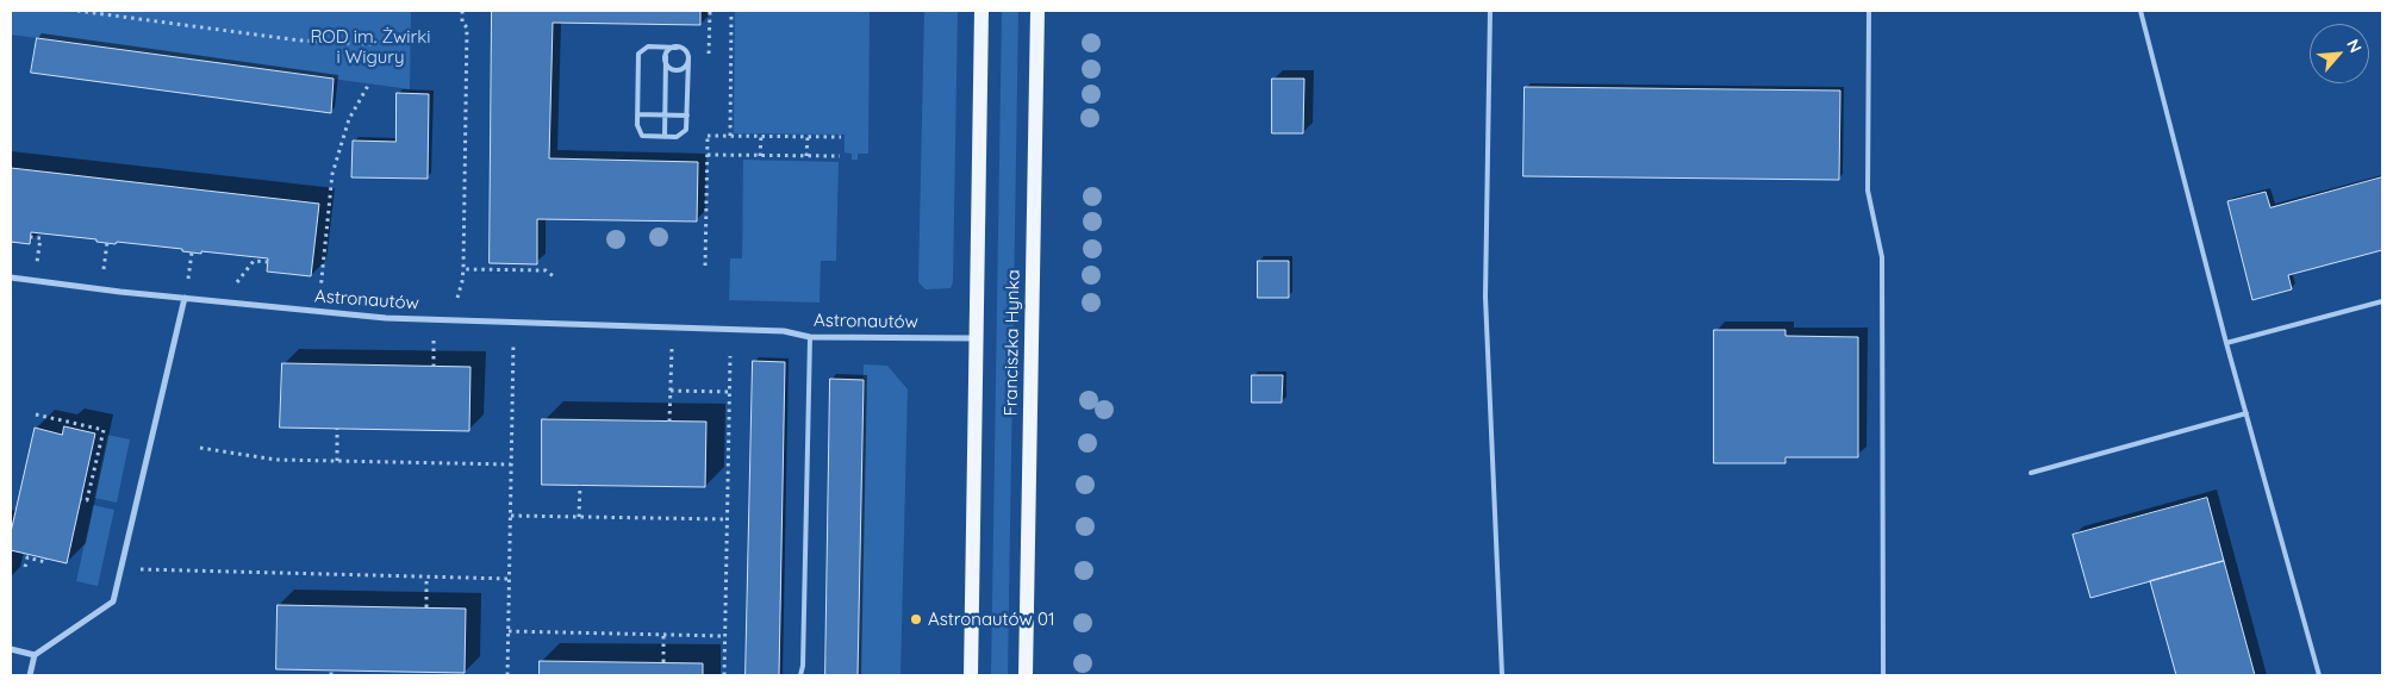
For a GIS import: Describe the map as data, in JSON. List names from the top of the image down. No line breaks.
{"streets":{"main road":["Franciszka Hynka"],"street":["Astronautów"]},"crossings":[["Astronautów","Franciszka Hynka"]],"parks":["ROD im. Żwirki i Wigury"],"places":["Astronautów 01"],"north":"top right"}
